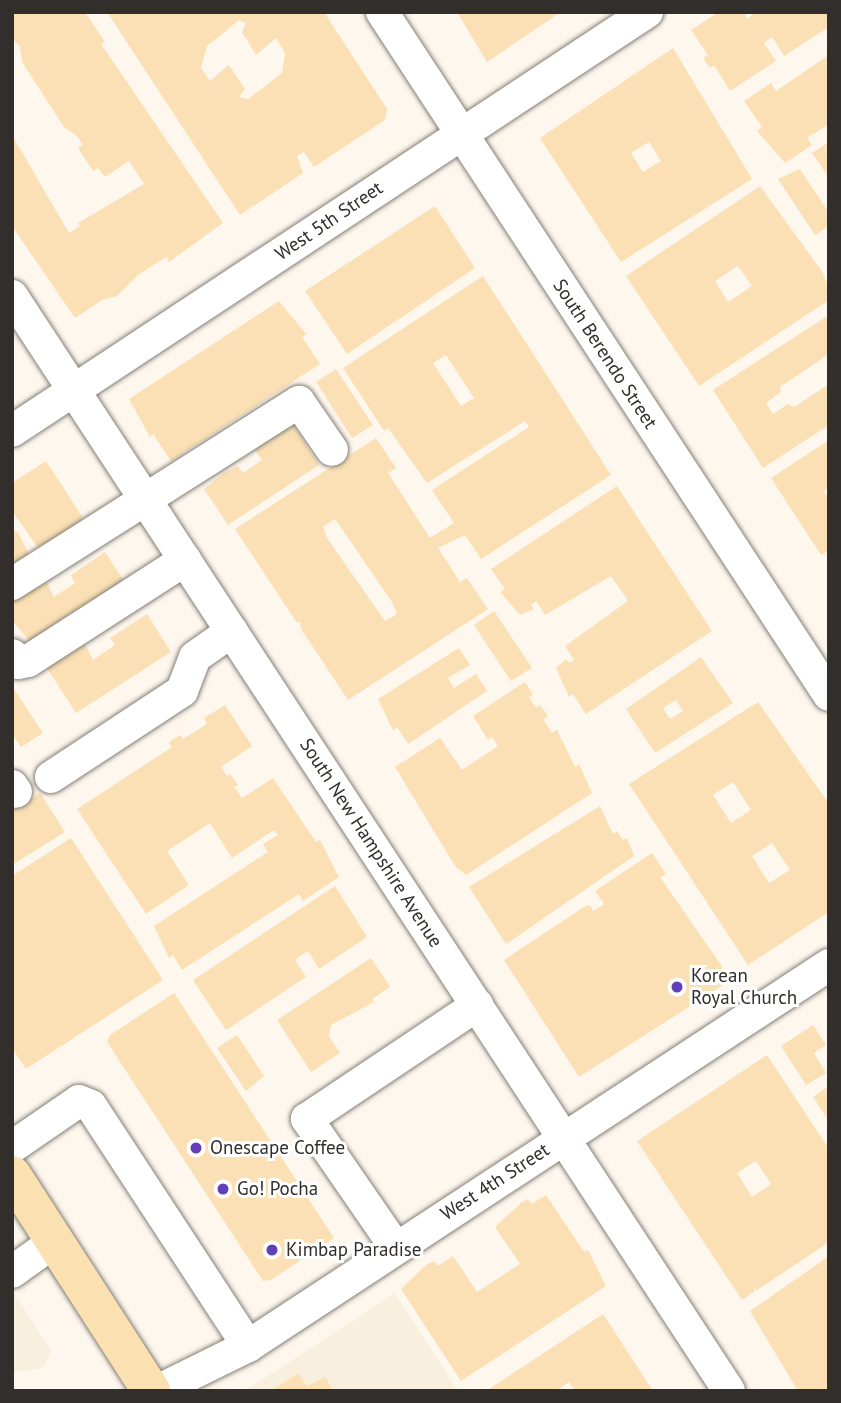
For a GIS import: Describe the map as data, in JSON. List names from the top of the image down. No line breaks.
{"streets":{"street":["West 5th Street","South Berendo Street","South New Hampshire Avenue","West 4th Street"]},"crossings":[["West 5th Street","South Berendo Street"],["West 5th Street","South New Hampshire Avenue"],["South New Hampshire Avenue","West 4th Street"]],"places":["Korean Royal Church","Onescape Coffee","Go! Pocha","Kimbap Paradise"]}
